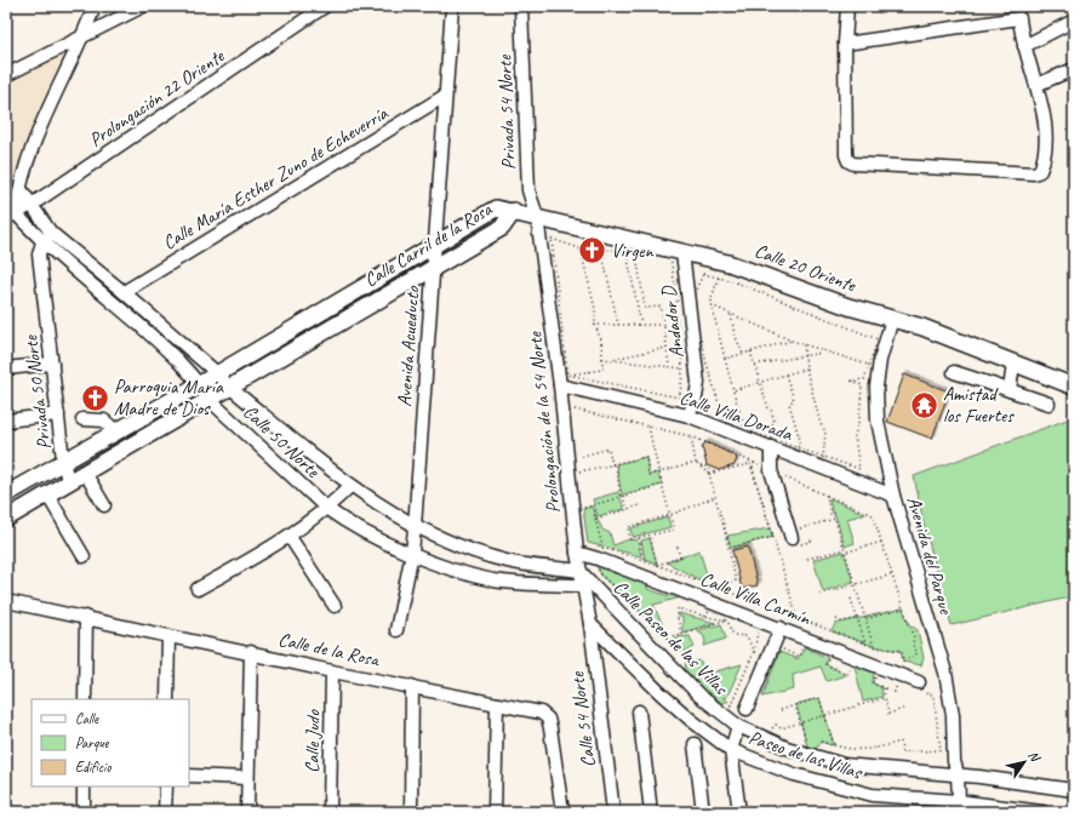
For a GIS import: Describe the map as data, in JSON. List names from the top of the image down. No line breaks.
{"streets":{"main road":["Calle Carril de la Rosa","Calle 20 Oriente"],"street":["Prolongación 22 Oriente","Privada 54 Norte","Calle María Esther Zuno de Echeverría","Andador D","Avenida Acueducto","Privada 50 Norte","Calle Villa Dorada","Prolongación de la 54 Norte","Calle 50 Norte","Avenida del Parque","Calle Villa Carmín","Calle Paseo de las Villas","Calle de la Rosa","Calle 54 Norte","Calle Judo","Paseo de las Villas"]},"crossings":[["Prolongación 22 Oriente","Calle 50 Norte"],["Privada 54 Norte","Calle 20 Oriente"],["Privada 54 Norte","Prolongación de la 54 Norte"],["Calle María Esther Zuno de Echeverría","Avenida Acueducto"],["Calle María Esther Zuno de Echeverría","Calle 50 Norte"],["Calle Carril de la Rosa","Calle 20 Oriente"],["Calle Carril de la Rosa","Avenida Acueducto"],["Calle Carril de la Rosa","Privada 50 Norte"],["Calle Carril de la Rosa","Calle 50 Norte"],["Calle 20 Oriente","Andador D"],["Calle 20 Oriente","Prolongación de la 54 Norte"],["Calle 20 Oriente","Avenida del Parque"],["Andador D","Calle Villa Dorada"],["Avenida Acueducto","Calle 50 Norte"],["Privada 50 Norte","Calle 50 Norte"],["Calle Villa Dorada","Prolongación de la 54 Norte"],["Calle Villa Dorada","Avenida del Parque"],["Prolongación de la 54 Norte","Calle 50 Norte"],["Prolongación de la 54 Norte","Calle Villa Carmín"],["Prolongación de la 54 Norte","Calle Paseo de las Villas"],["Prolongación de la 54 Norte","Calle 54 Norte"],["Prolongación de la 54 Norte","Paseo de las Villas"],["Calle 50 Norte","Calle Paseo de las Villas"],["Avenida del Parque","Paseo de las Villas"],["Calle Paseo de las Villas","Paseo de las Villas"],["Calle de la Rosa","Calle Judo"],["Calle 54 Norte","Paseo de las Villas"]],"places":{"church":["Virgen","Parroquia María Madre de Dios"],"temple":["Amistad los Fuertes"]},"legend":["Calle","Parque","Edificio"],"north":"top right"}
